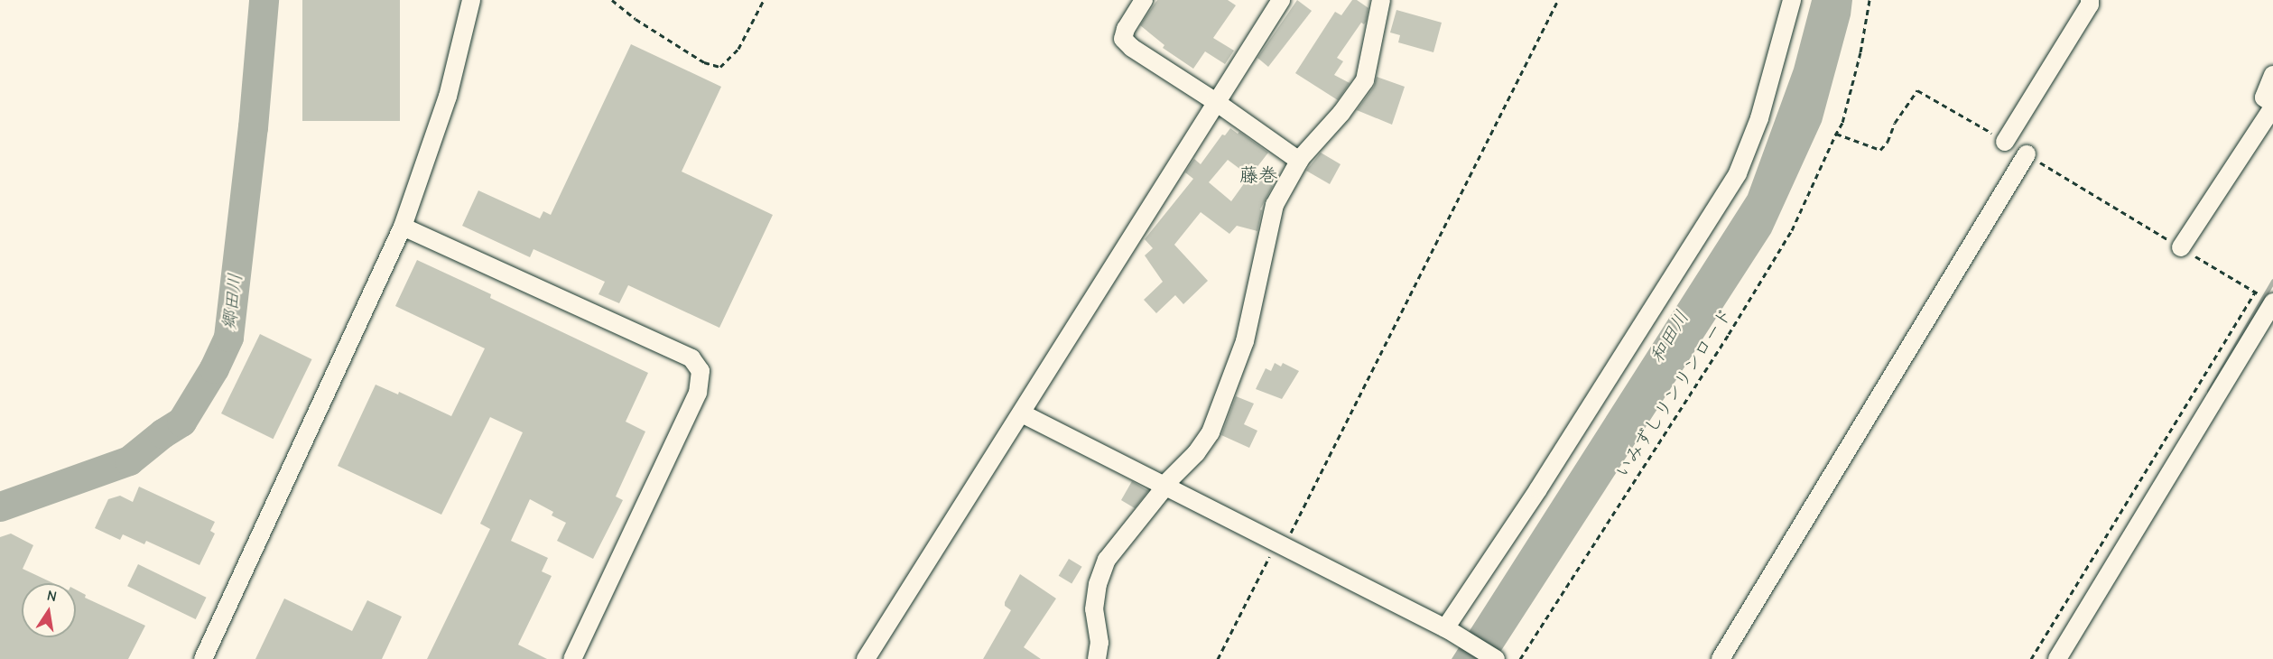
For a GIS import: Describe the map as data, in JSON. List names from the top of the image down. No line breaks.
{"streets":{"path":["いみずしリンリンロード"]},"districts":["藤巻"],"water":["郷田川","和田川"],"north":"top"}
